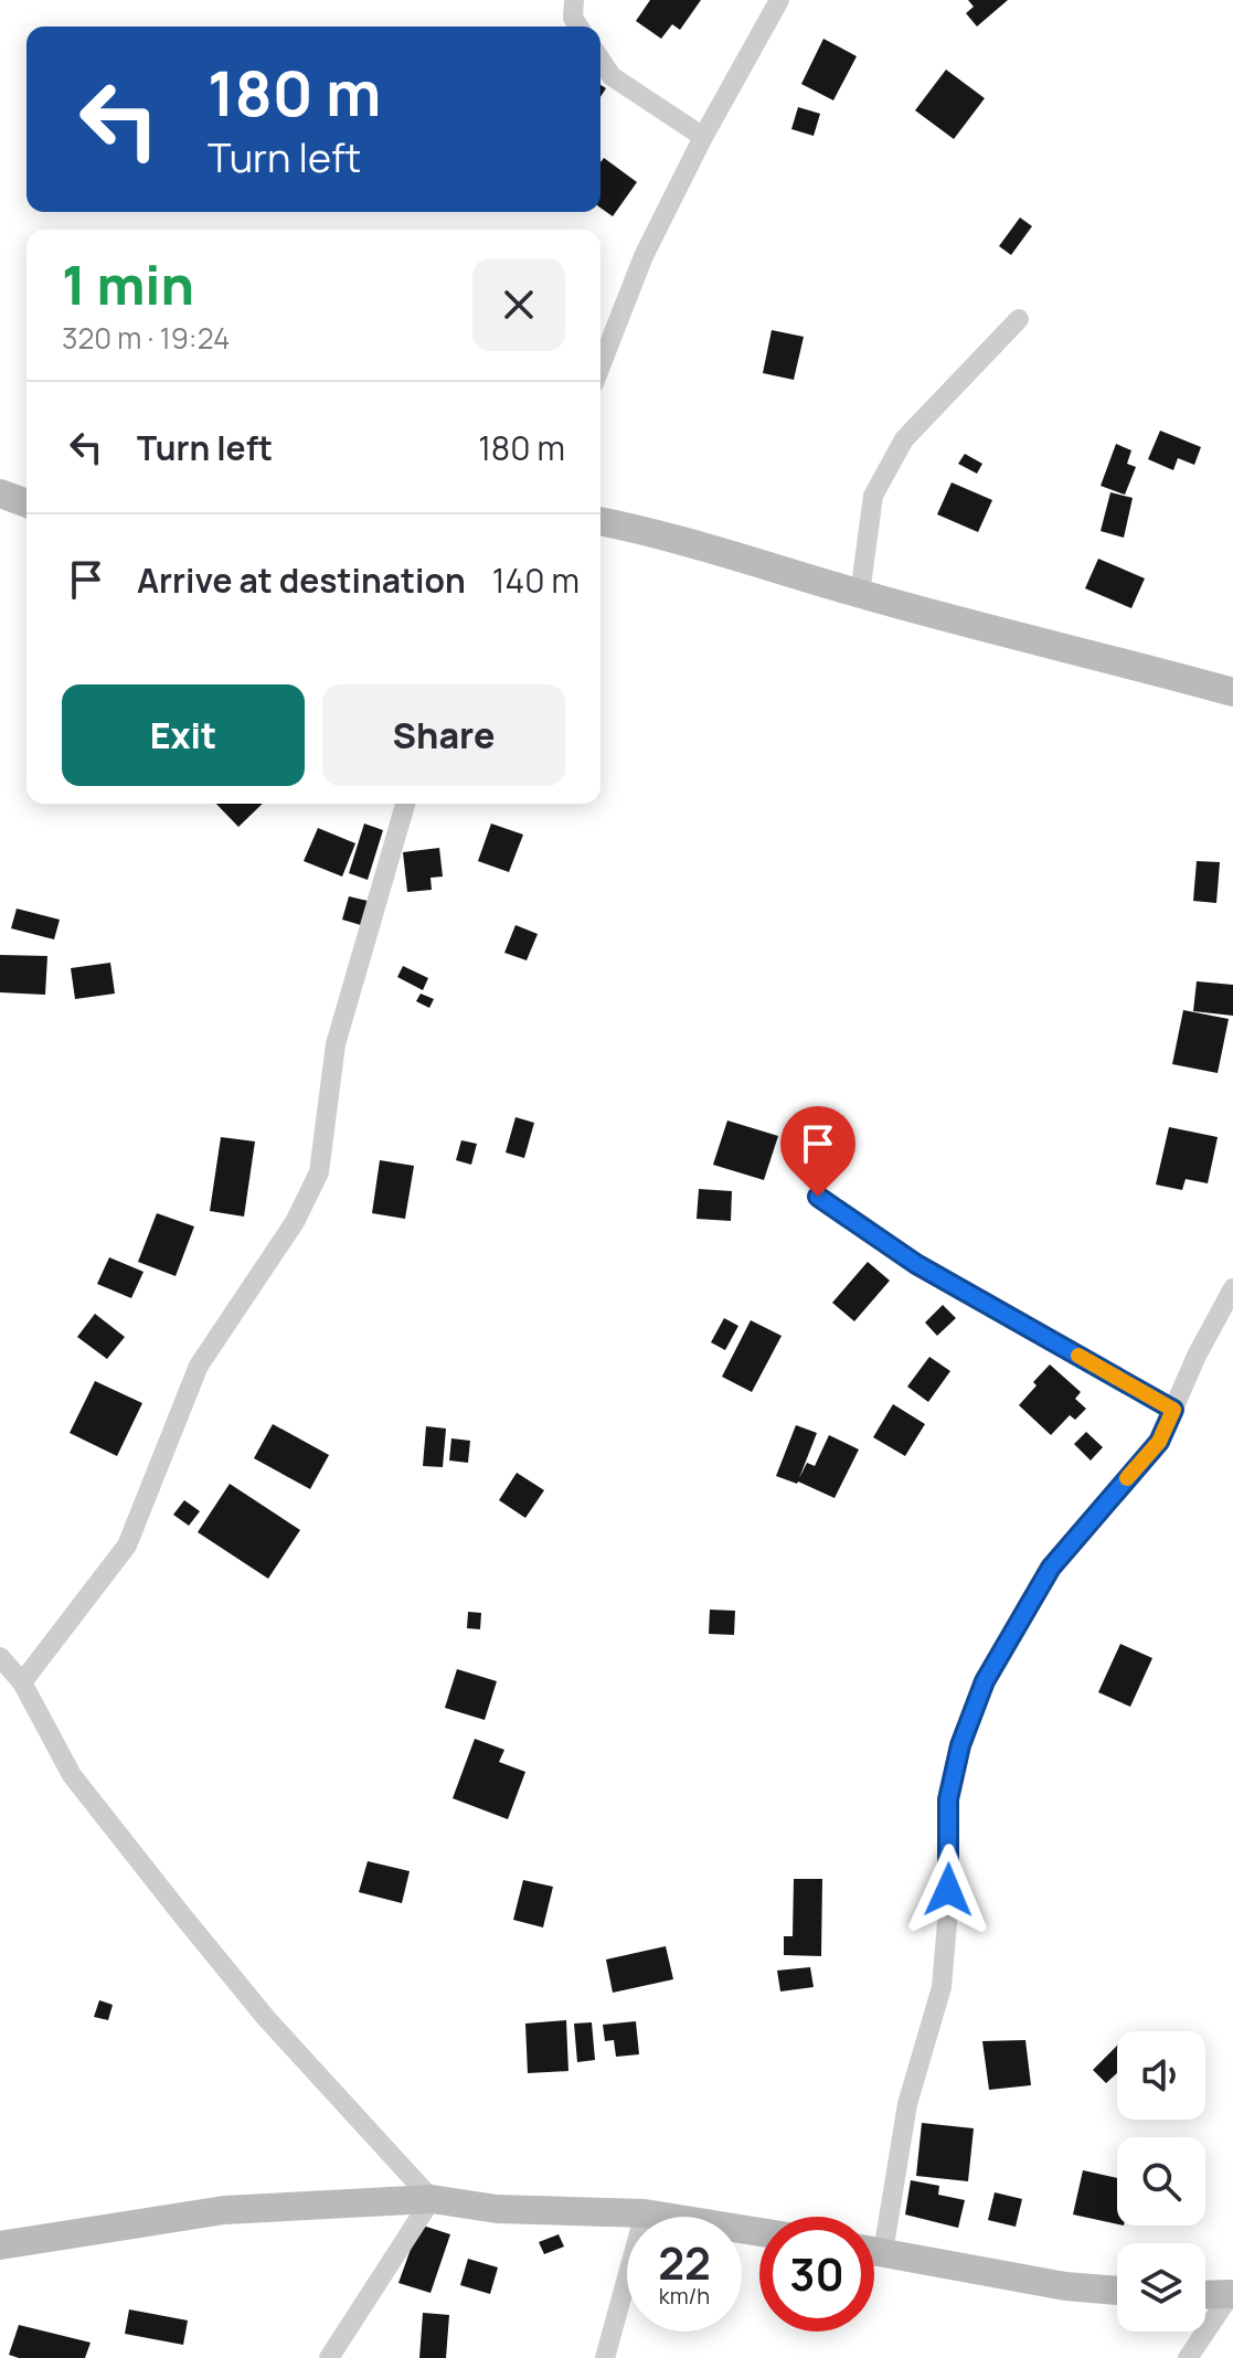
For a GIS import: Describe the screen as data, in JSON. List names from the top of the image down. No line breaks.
{"page":{"turn":["180 m","Turn left"],"heading":["1 min","320 m · 19:24"],"list":[{"name":"Turn left","value":"180 m"},{"name":"Arrive at destination","value":"140 m"}],"buttons":["Exit","Share"],"speed":"22 km/h","limit":"30"}}
